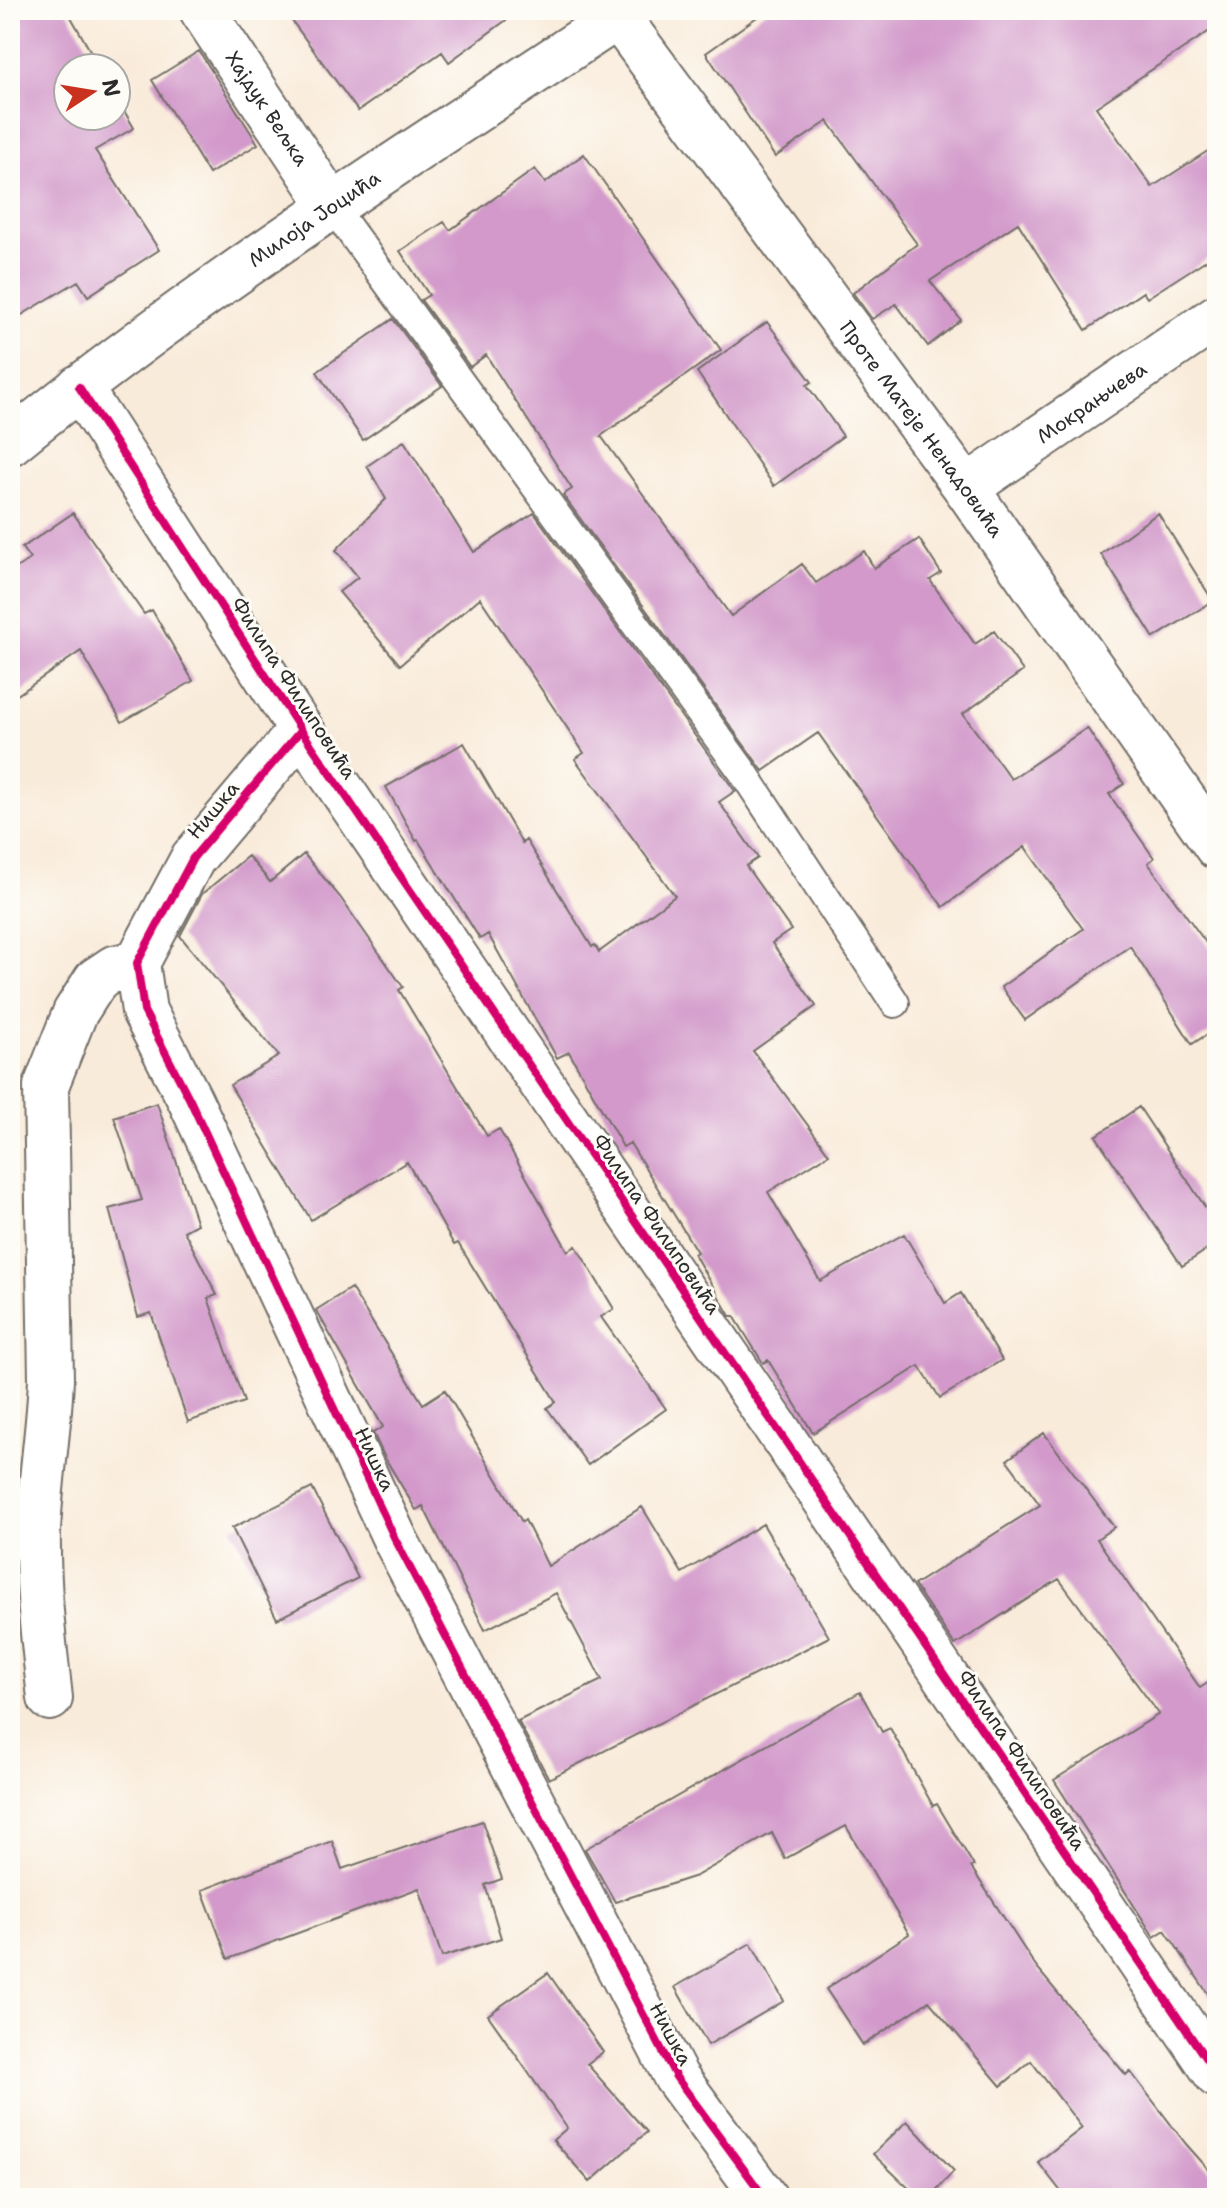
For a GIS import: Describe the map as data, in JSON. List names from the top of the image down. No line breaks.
{"streets":{"street":["Хајдук Вељка","Милоја Јоцића","Мокрањчева","Проте Матеје Ненадовића","Филипа Филиповића","Нишка"]},"crossings":[["Хајдук Вељка","Милоја Јоцића"],["Милоја Јоцића","Проте Матеје Ненадовића"],["Милоја Јоцића","Филипа Филиповића"],["Мокрањчева","Проте Матеје Ненадовића"],["Филипа Филиповића","Нишка"]],"north":"right"}
